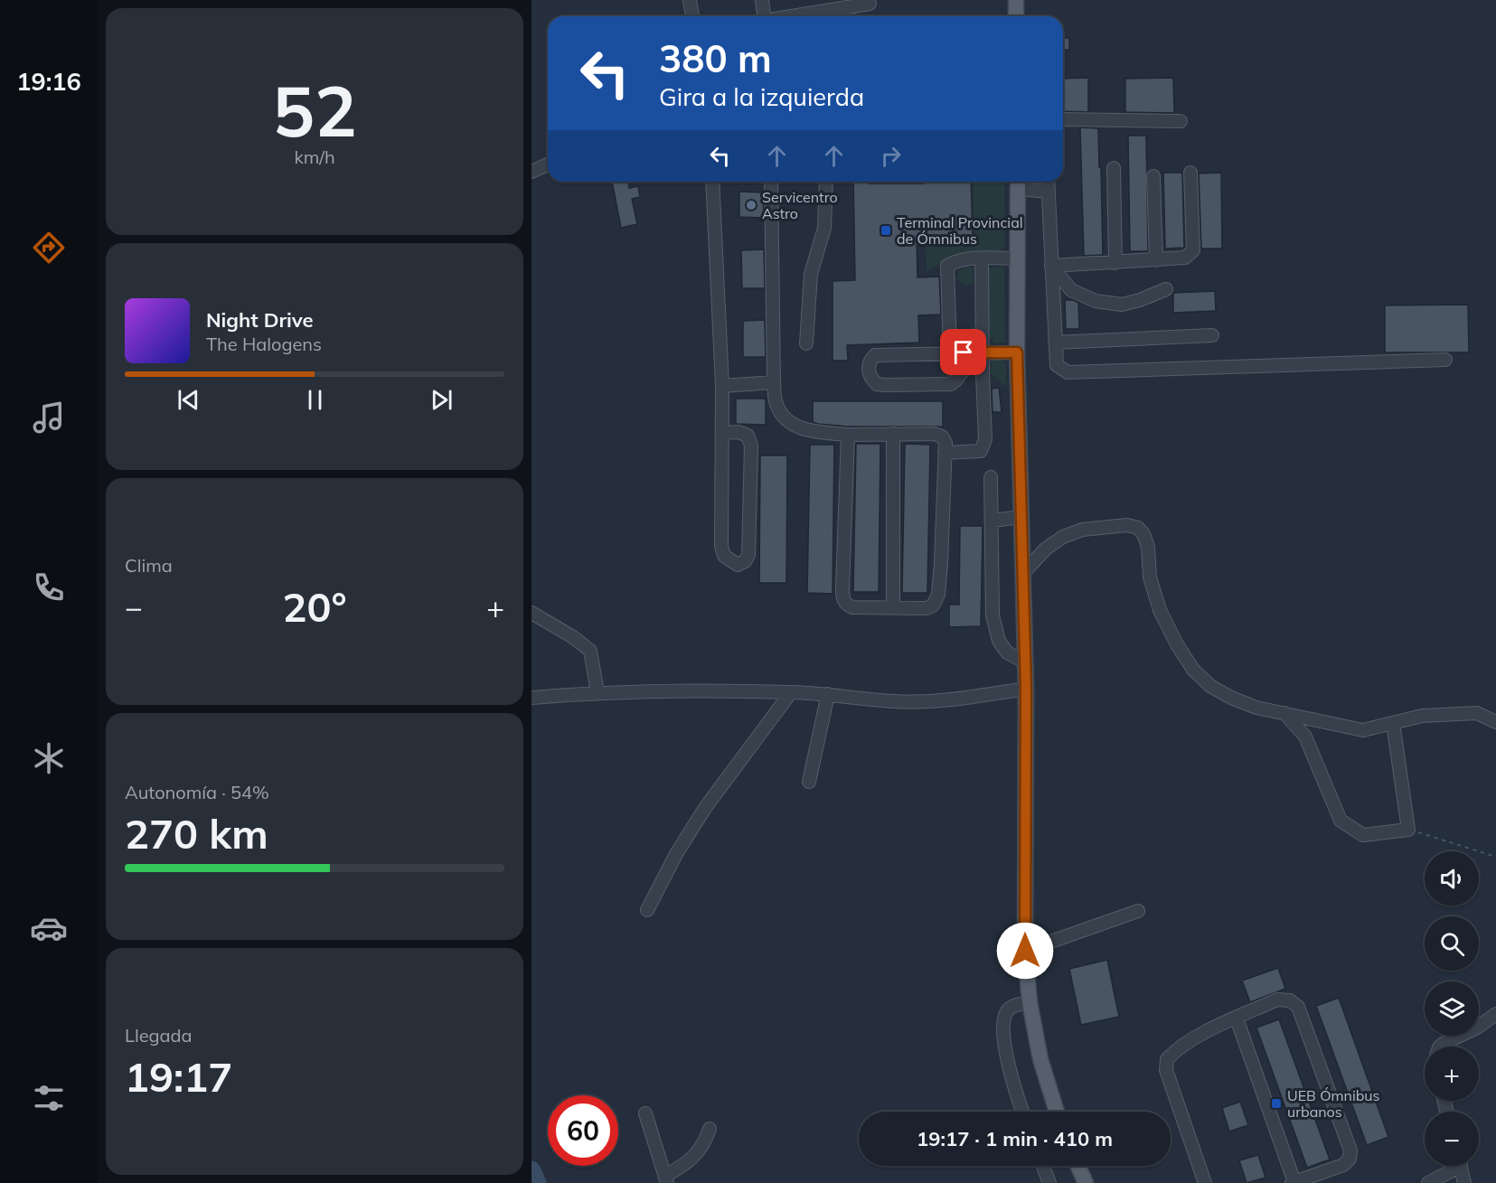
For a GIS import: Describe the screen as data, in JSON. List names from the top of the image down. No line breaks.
{"places":{"other":["Servicentro Astro"],"transit":["Terminal Provincial de Ómnibus","UEB Ómnibus urbanos"]},"page":{"tabs":"19:16","tile":[["52","km/h"],"Clima",["Autonomía · 54%","270 km"],["Llegada","19:17"]],"turn":["380 m","Gira a la izquierda"],"song":["Night Drive","The Halogens"],"heat":["−","20°","+"],"map_buttons":["+","−"],"limit":"60","trip":"19:17 · 1 min · 410 m"}}
